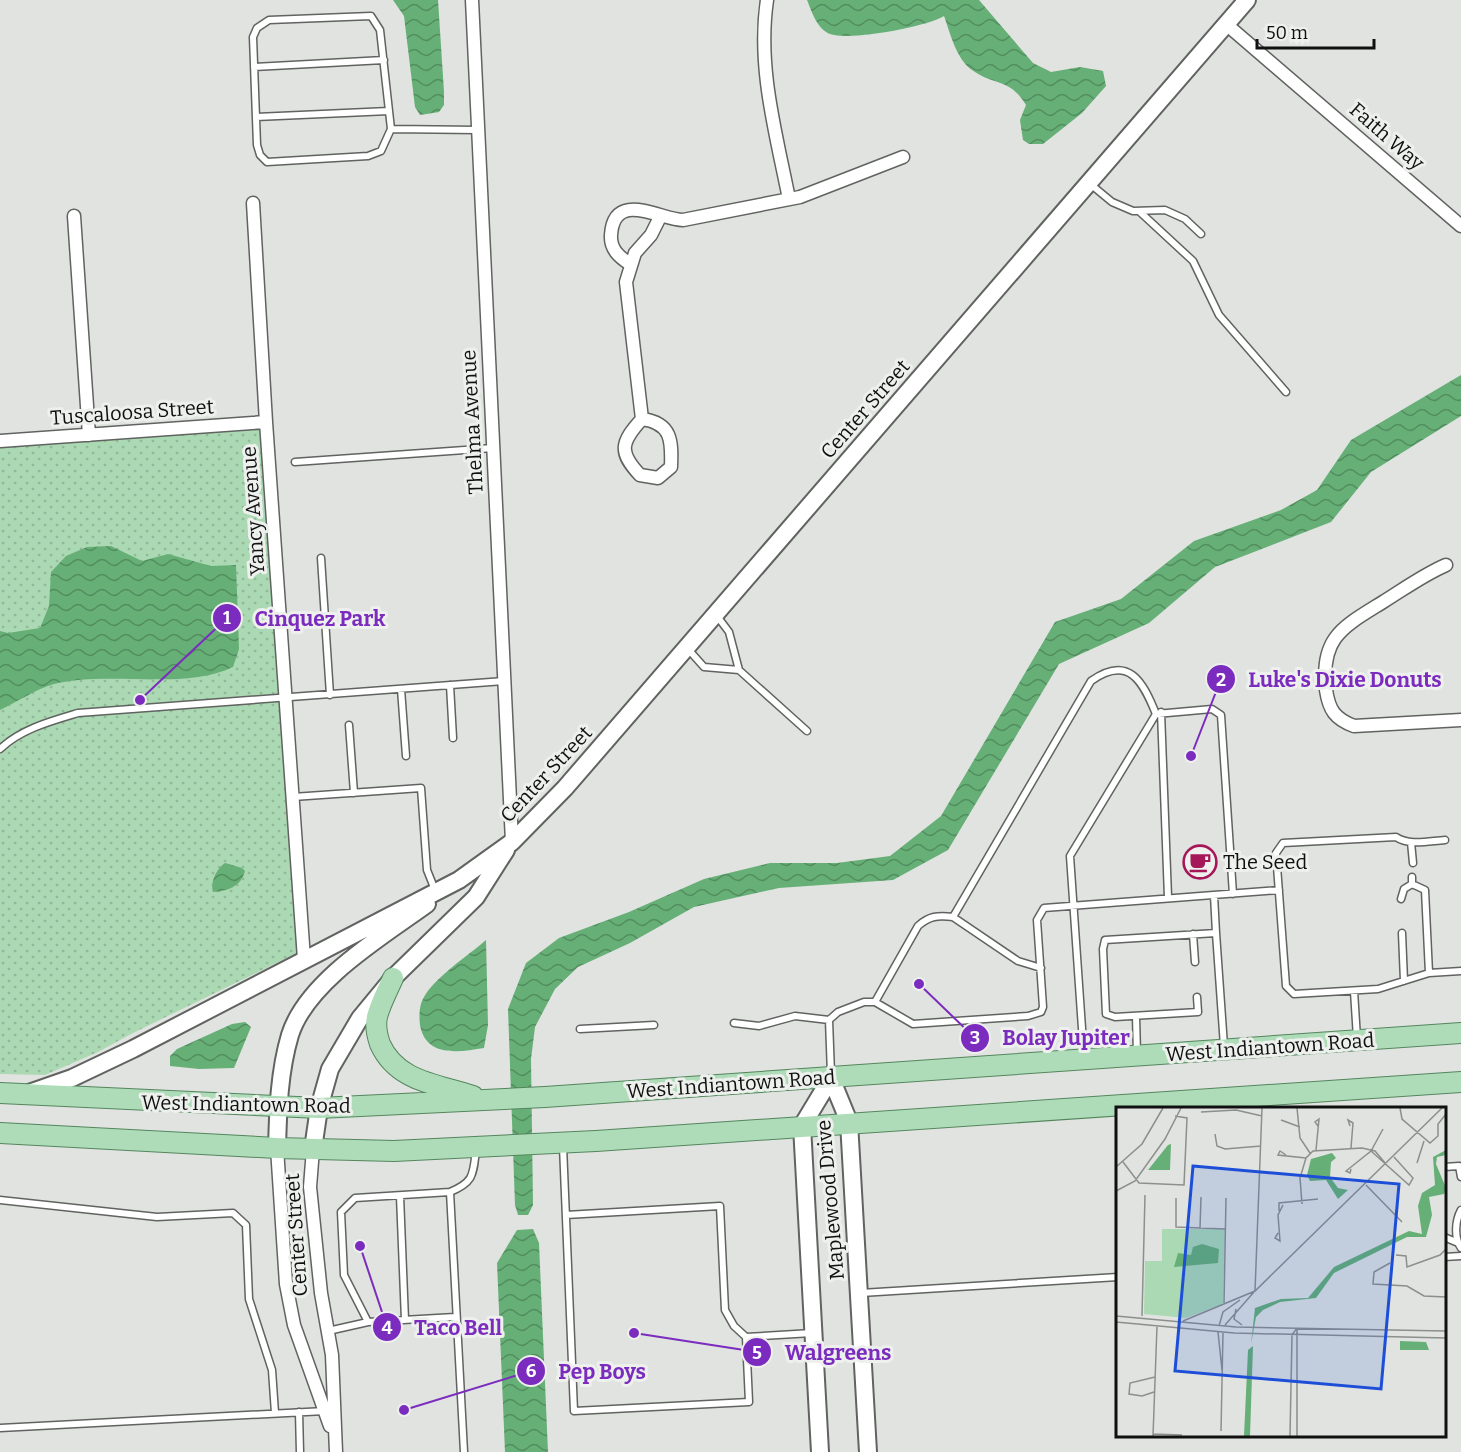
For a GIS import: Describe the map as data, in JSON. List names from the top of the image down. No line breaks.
{"streets":{"main road":["West Indiantown Road"],"street":["Faith Way","Center Street","Tuscaloosa Street","Thelma Avenue","Yancy Avenue","Maplewood Drive"]},"crossings":[["Faith Way","Center Street"],["Center Street","Thelma Avenue"],["Center Street","Yancy Avenue"],["Center Street","West Indiantown Road"],["Tuscaloosa Street","Yancy Avenue"],["West Indiantown Road","Maplewood Drive"]],"places":{"other":["Cinquez Park","Luke's Dixie Donuts","Bolay Jupiter","Taco Bell","Walgreens","Pep Boys"],"cafe":["The Seed"]},"scale_bar":"50 m"}
